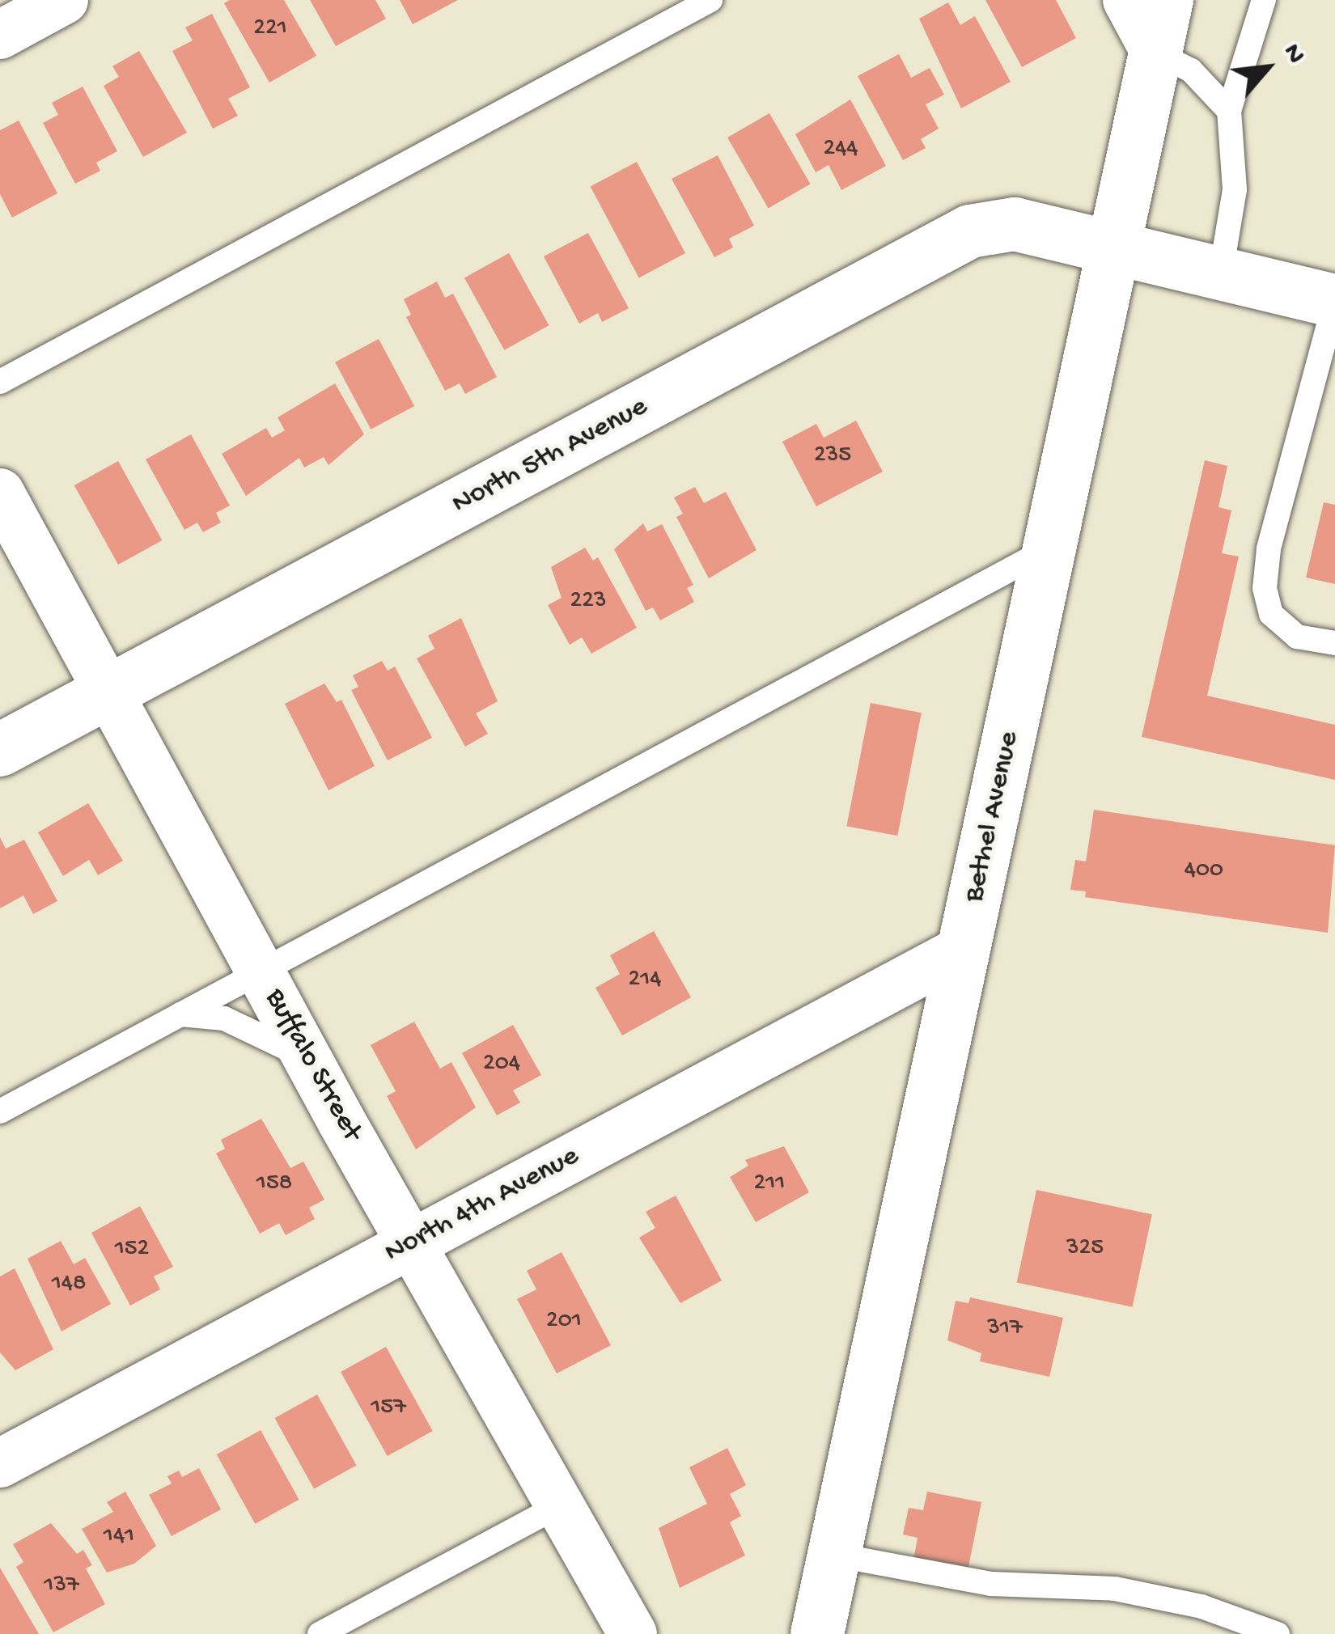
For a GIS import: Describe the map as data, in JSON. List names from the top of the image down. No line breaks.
{"streets":{"street":["North 5th Avenue","Bethel Avenue","Buffalo Street","North 4th Avenue"]},"crossings":[["North 5th Avenue","Bethel Avenue"],["North 5th Avenue","Buffalo Street"],["Bethel Avenue","North 4th Avenue"],["Buffalo Street","North 4th Avenue"]],"house_numbers":["221","244","235","223","400","214","204","158","211","325","152","148","201","317","157","141","137"],"north":"top right"}
